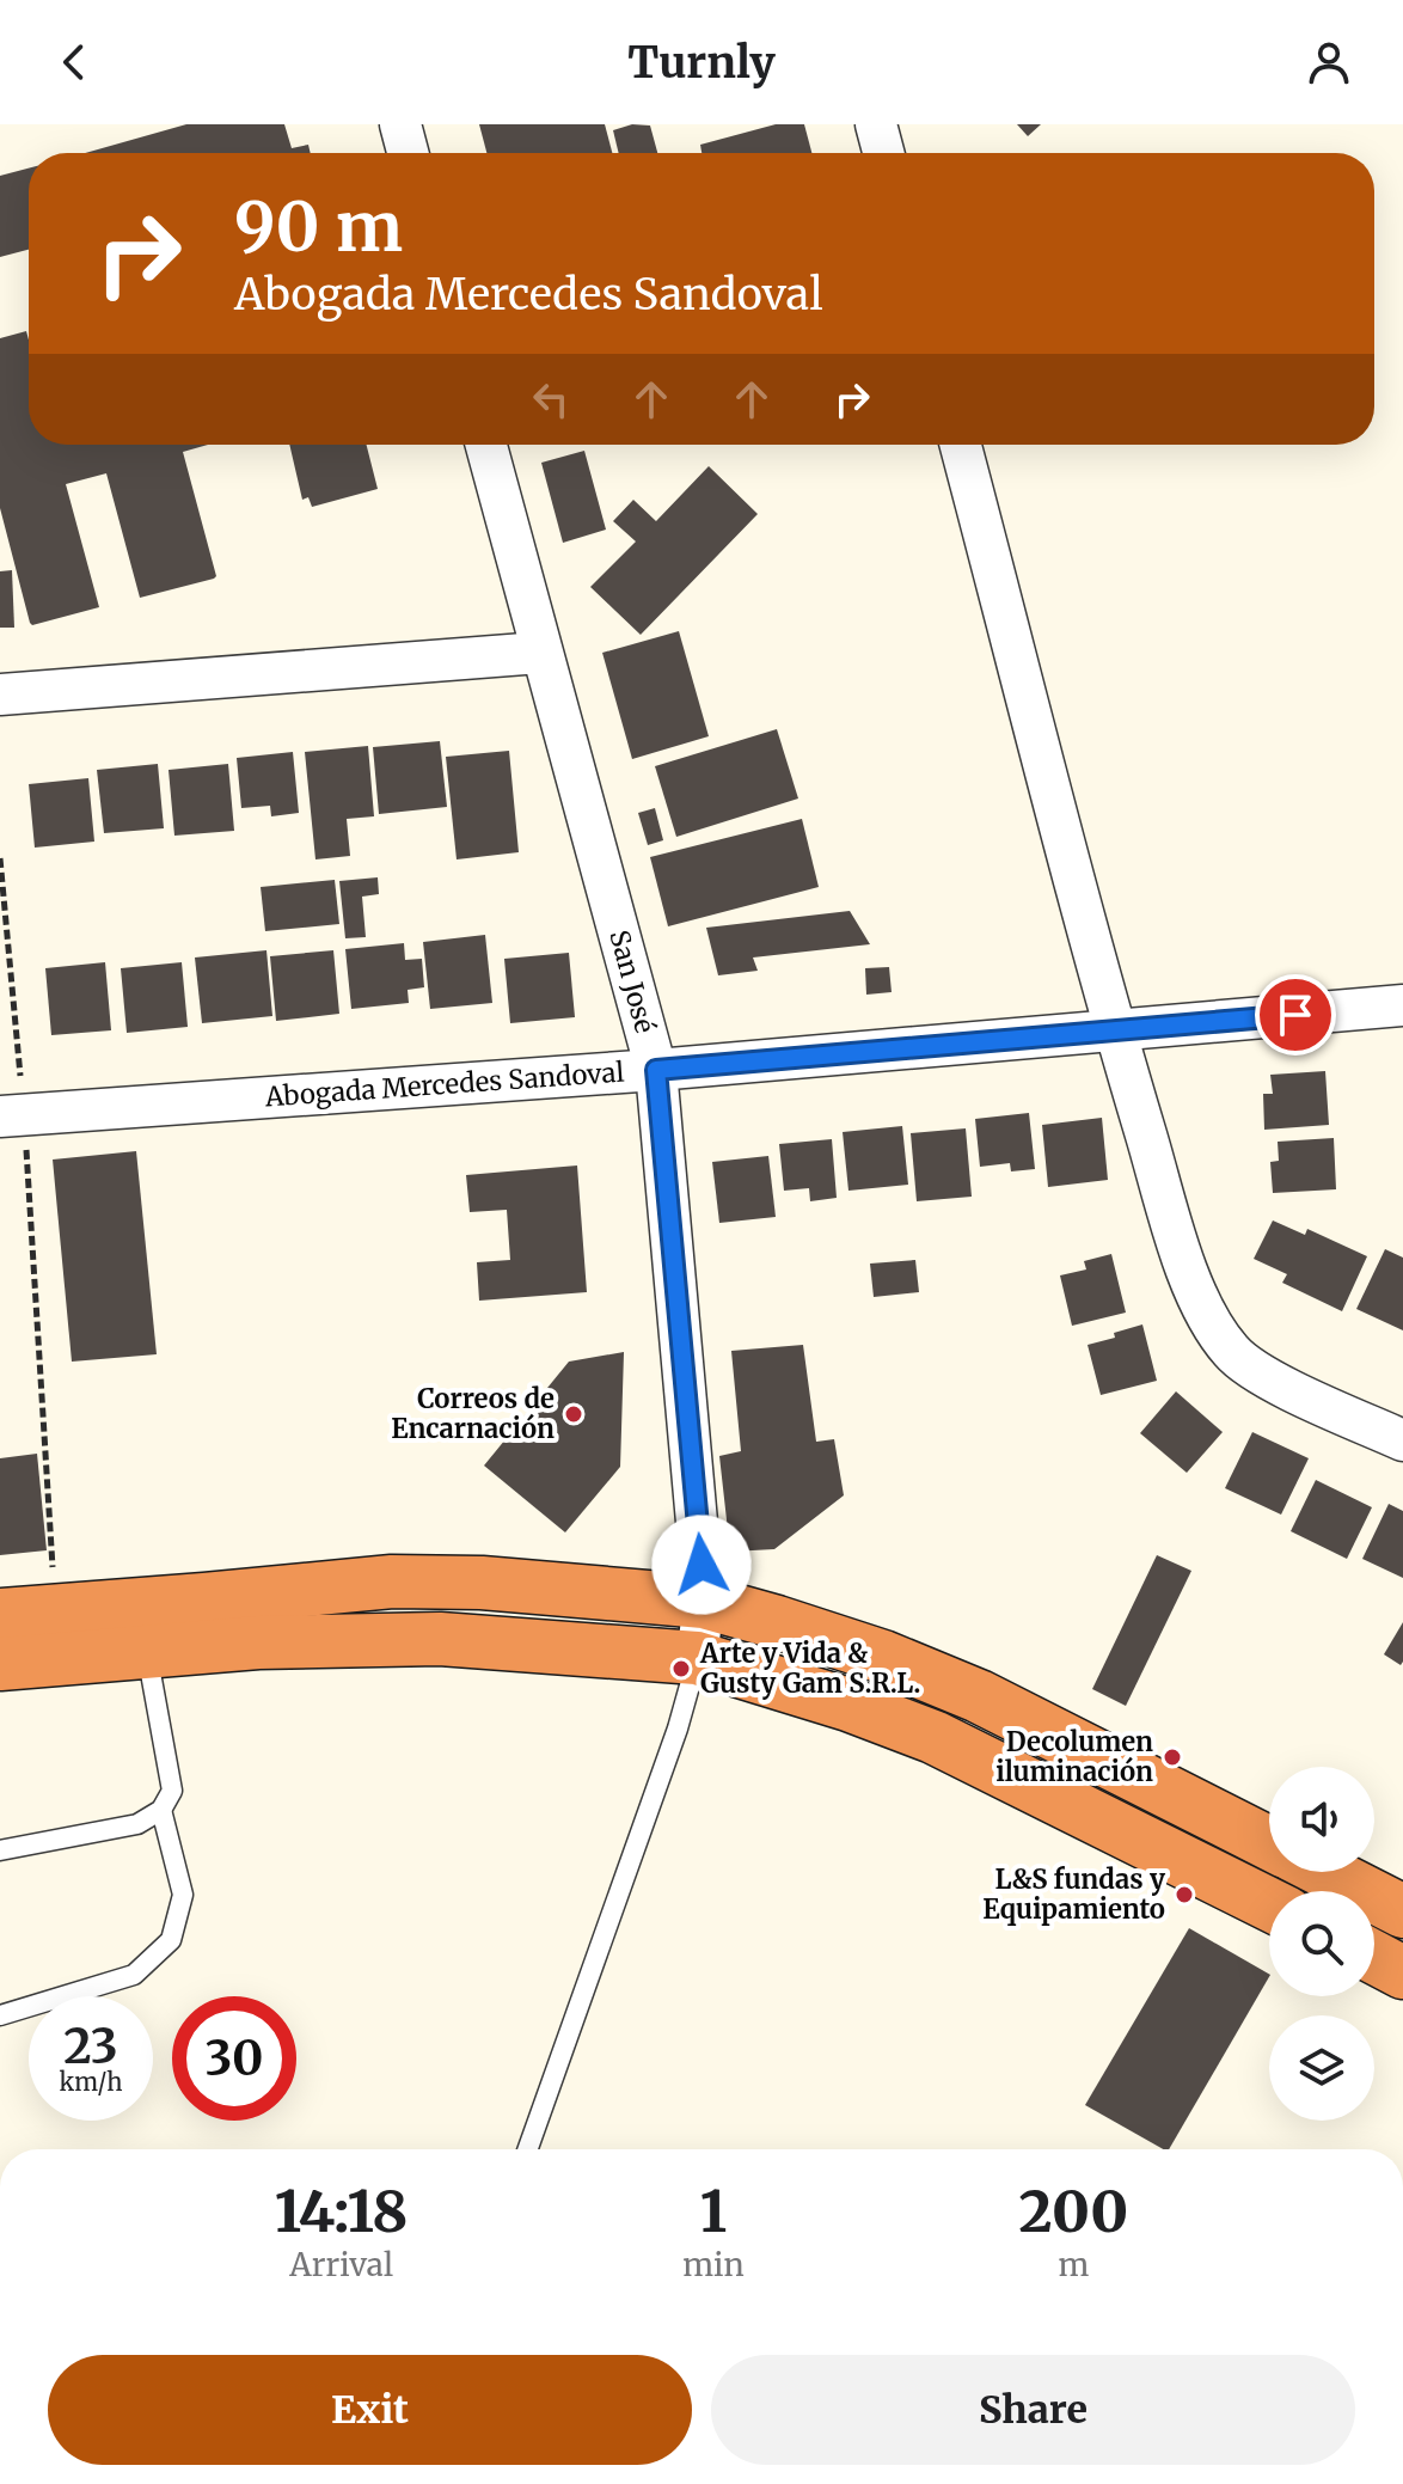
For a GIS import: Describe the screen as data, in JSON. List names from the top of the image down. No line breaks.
{"streets":{"street":["San José","Abogada Mercedes Sandoval"]},"crossings":[["San José","Abogada Mercedes Sandoval"]],"places":["Correos de Encarnación","Arte y Vida & Gusty Gam S.R.L.","Decolumen iluminación","L&S fundas y Equipamiento"],"page":{"header":"Turnly","turn":["90 m","Abogada Mercedes Sandoval"],"speed":"23 km/h","limit":"30","eta":["14:18","Arrival","1","min","200","m"],"buttons":["Exit","Share"]}}
